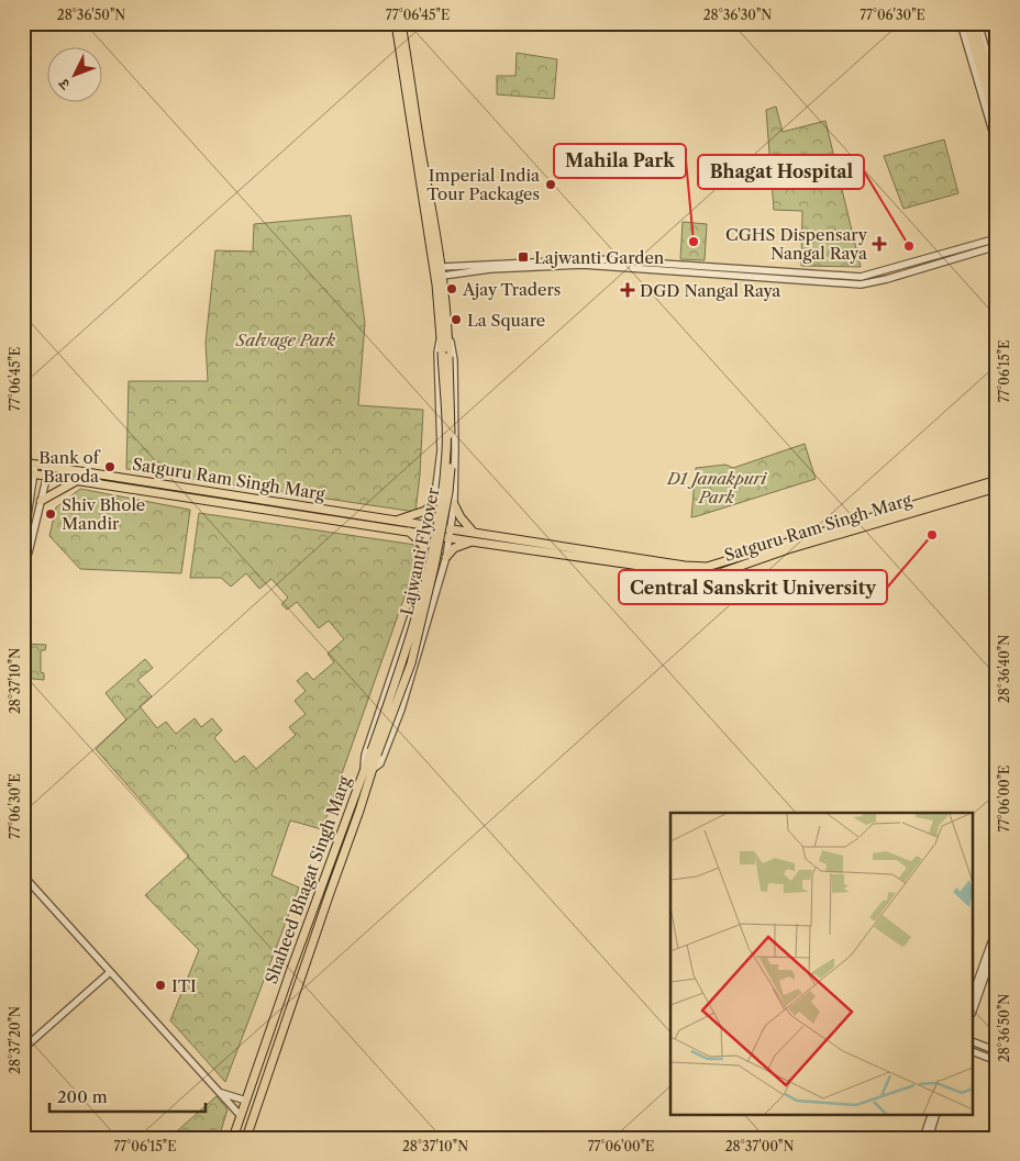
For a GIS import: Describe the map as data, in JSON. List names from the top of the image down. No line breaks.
{"streets":{"main road":["Satguru Ram Singh Marg","Lajwanti Flyover","Shaheed Bhagat Singh Marg"]},"crossings":[["Satguru Ram Singh Marg","Shaheed Bhagat Singh Marg"],["Lajwanti Flyover","Shaheed Bhagat Singh Marg"]],"parks":["Salvage Park","D1 Janakpuri Park"],"places":{"other":["Imperial India Tour Packages","Mahila Park","Bhagat Hospital","Ajay Traders","La Square","Bank of Baroda","Shiv Bhole Mandir","Central Sanskrit University","ITI"],"health":["CGHS Dispensary Nangal Raya","DGD Nangal Raya"],"transit":["Lajwanti Garden"]},"scale_bar":"200 m","north":"bottom left","coordinates":["28°36'50\"N","77°06'45\"E","28°36'30\"N","77°06'30\"E","77°06'15\"E","28°36'40\"N","28°37'10\"N","77°06'00\"E","28°37'20\"N","28°37'00\"N"]}
